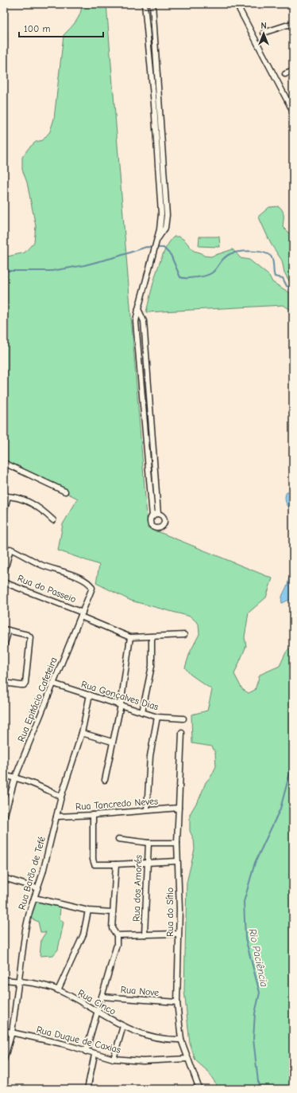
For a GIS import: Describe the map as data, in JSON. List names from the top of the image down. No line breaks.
{"streets":{"street":["Rua do Passeio","Rua Gonçalves Dias","Rua Epitácio Cafeteira","Rua Tancredo Neves","Rua Barão de Tefé","Rua dos Amorés","Rua do Sítio","Rua Nove","Rua Cinco","Rua Duque de Caxias"]},"crossings":[["Rua do Passeio","Rua Epitácio Cafeteira"],["Rua Gonçalves Dias","Rua Epitácio Cafeteira"],["Rua Gonçalves Dias","Rua Barão de Tefé"],["Rua Tancredo Neves","Rua Barão de Tefé"],["Rua Tancredo Neves","Rua do Sítio"],["Rua Barão de Tefé","Rua Cinco"],["Rua Barão de Tefé","Rua Duque de Caxias"],["Rua do Sítio","Rua Nove"],["Rua do Sítio","Rua Cinco"],["Rua do Sítio","Rua Duque de Caxias"]],"water":["Rio Paciência"],"scale_bar":"100 m","north":"top"}
